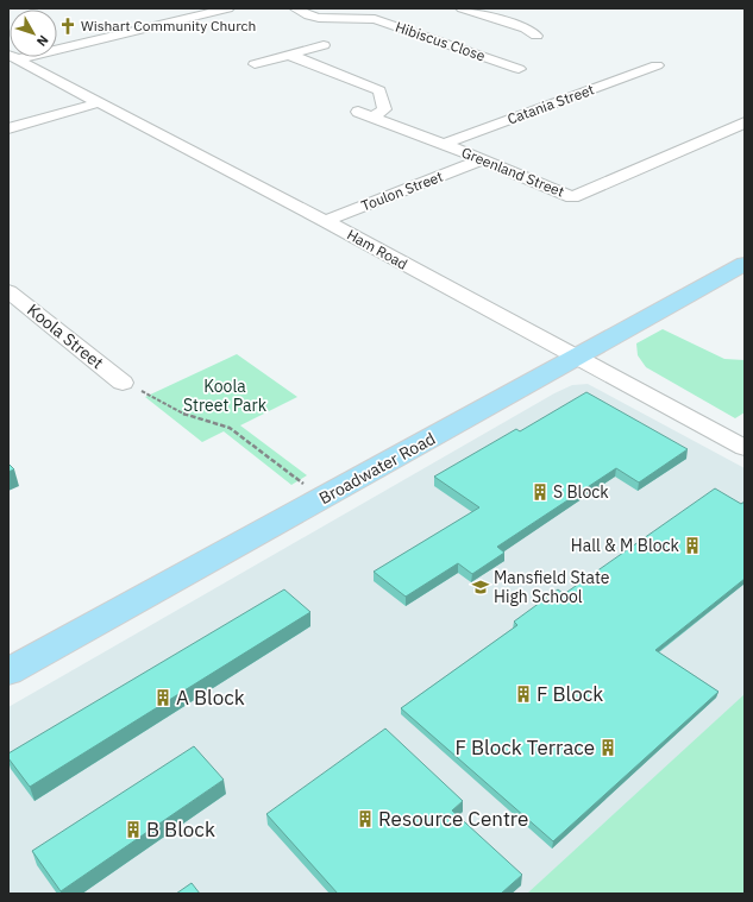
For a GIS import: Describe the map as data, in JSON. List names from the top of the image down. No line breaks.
{"streets":{"main road":["Broadwater Road"],"street":["Hibiscus Close","Catania Street","Greenland Street","Toulon Street","Ham Road","Koola Street"]},"crossings":[["Catania Street","Greenland Street"],["Greenland Street","Toulon Street"],["Toulon Street","Ham Road"],["Ham Road","Broadwater Road"]],"parks":["Koola Street Park"],"places":{"church":["Wishart Community Church"],"building":["S Block","Hall & M Block","F Block","A Block","F Block Terrace","Resource Centre","B Block"],"school or university":["Mansfield State High School"]},"north":"bottom right"}
